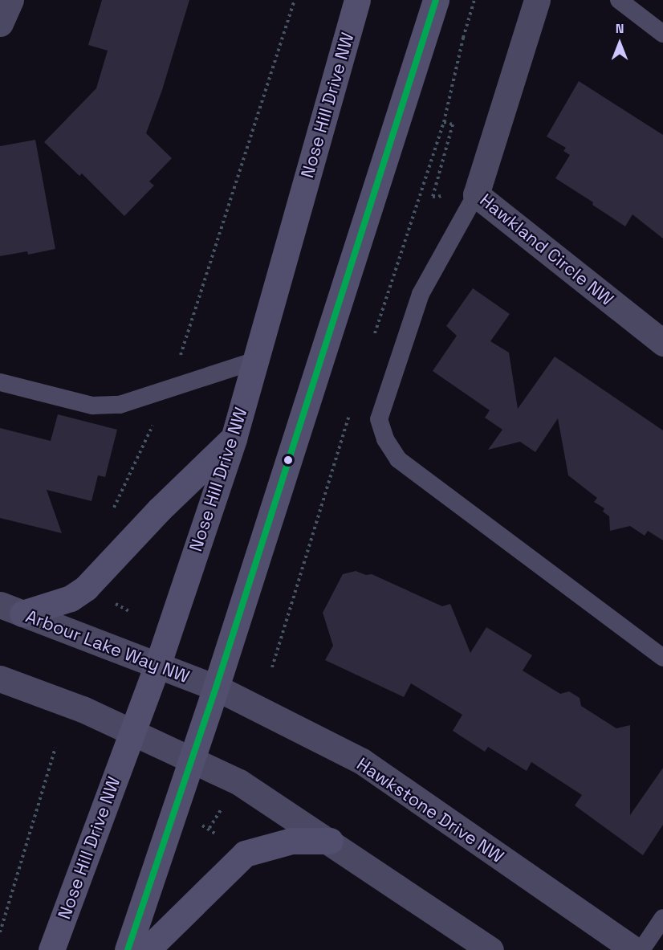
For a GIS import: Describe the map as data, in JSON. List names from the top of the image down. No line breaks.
{"streets":{"main road":["Nose Hill Drive NW"],"street":["Hawkland Circle NW","Arbour Lake Way NW","Hawkstone Drive NW"]},"crossings":[["Nose Hill Drive NW","Arbour Lake Way NW"],["Arbour Lake Way NW","Hawkstone Drive NW"]],"north":"top"}
